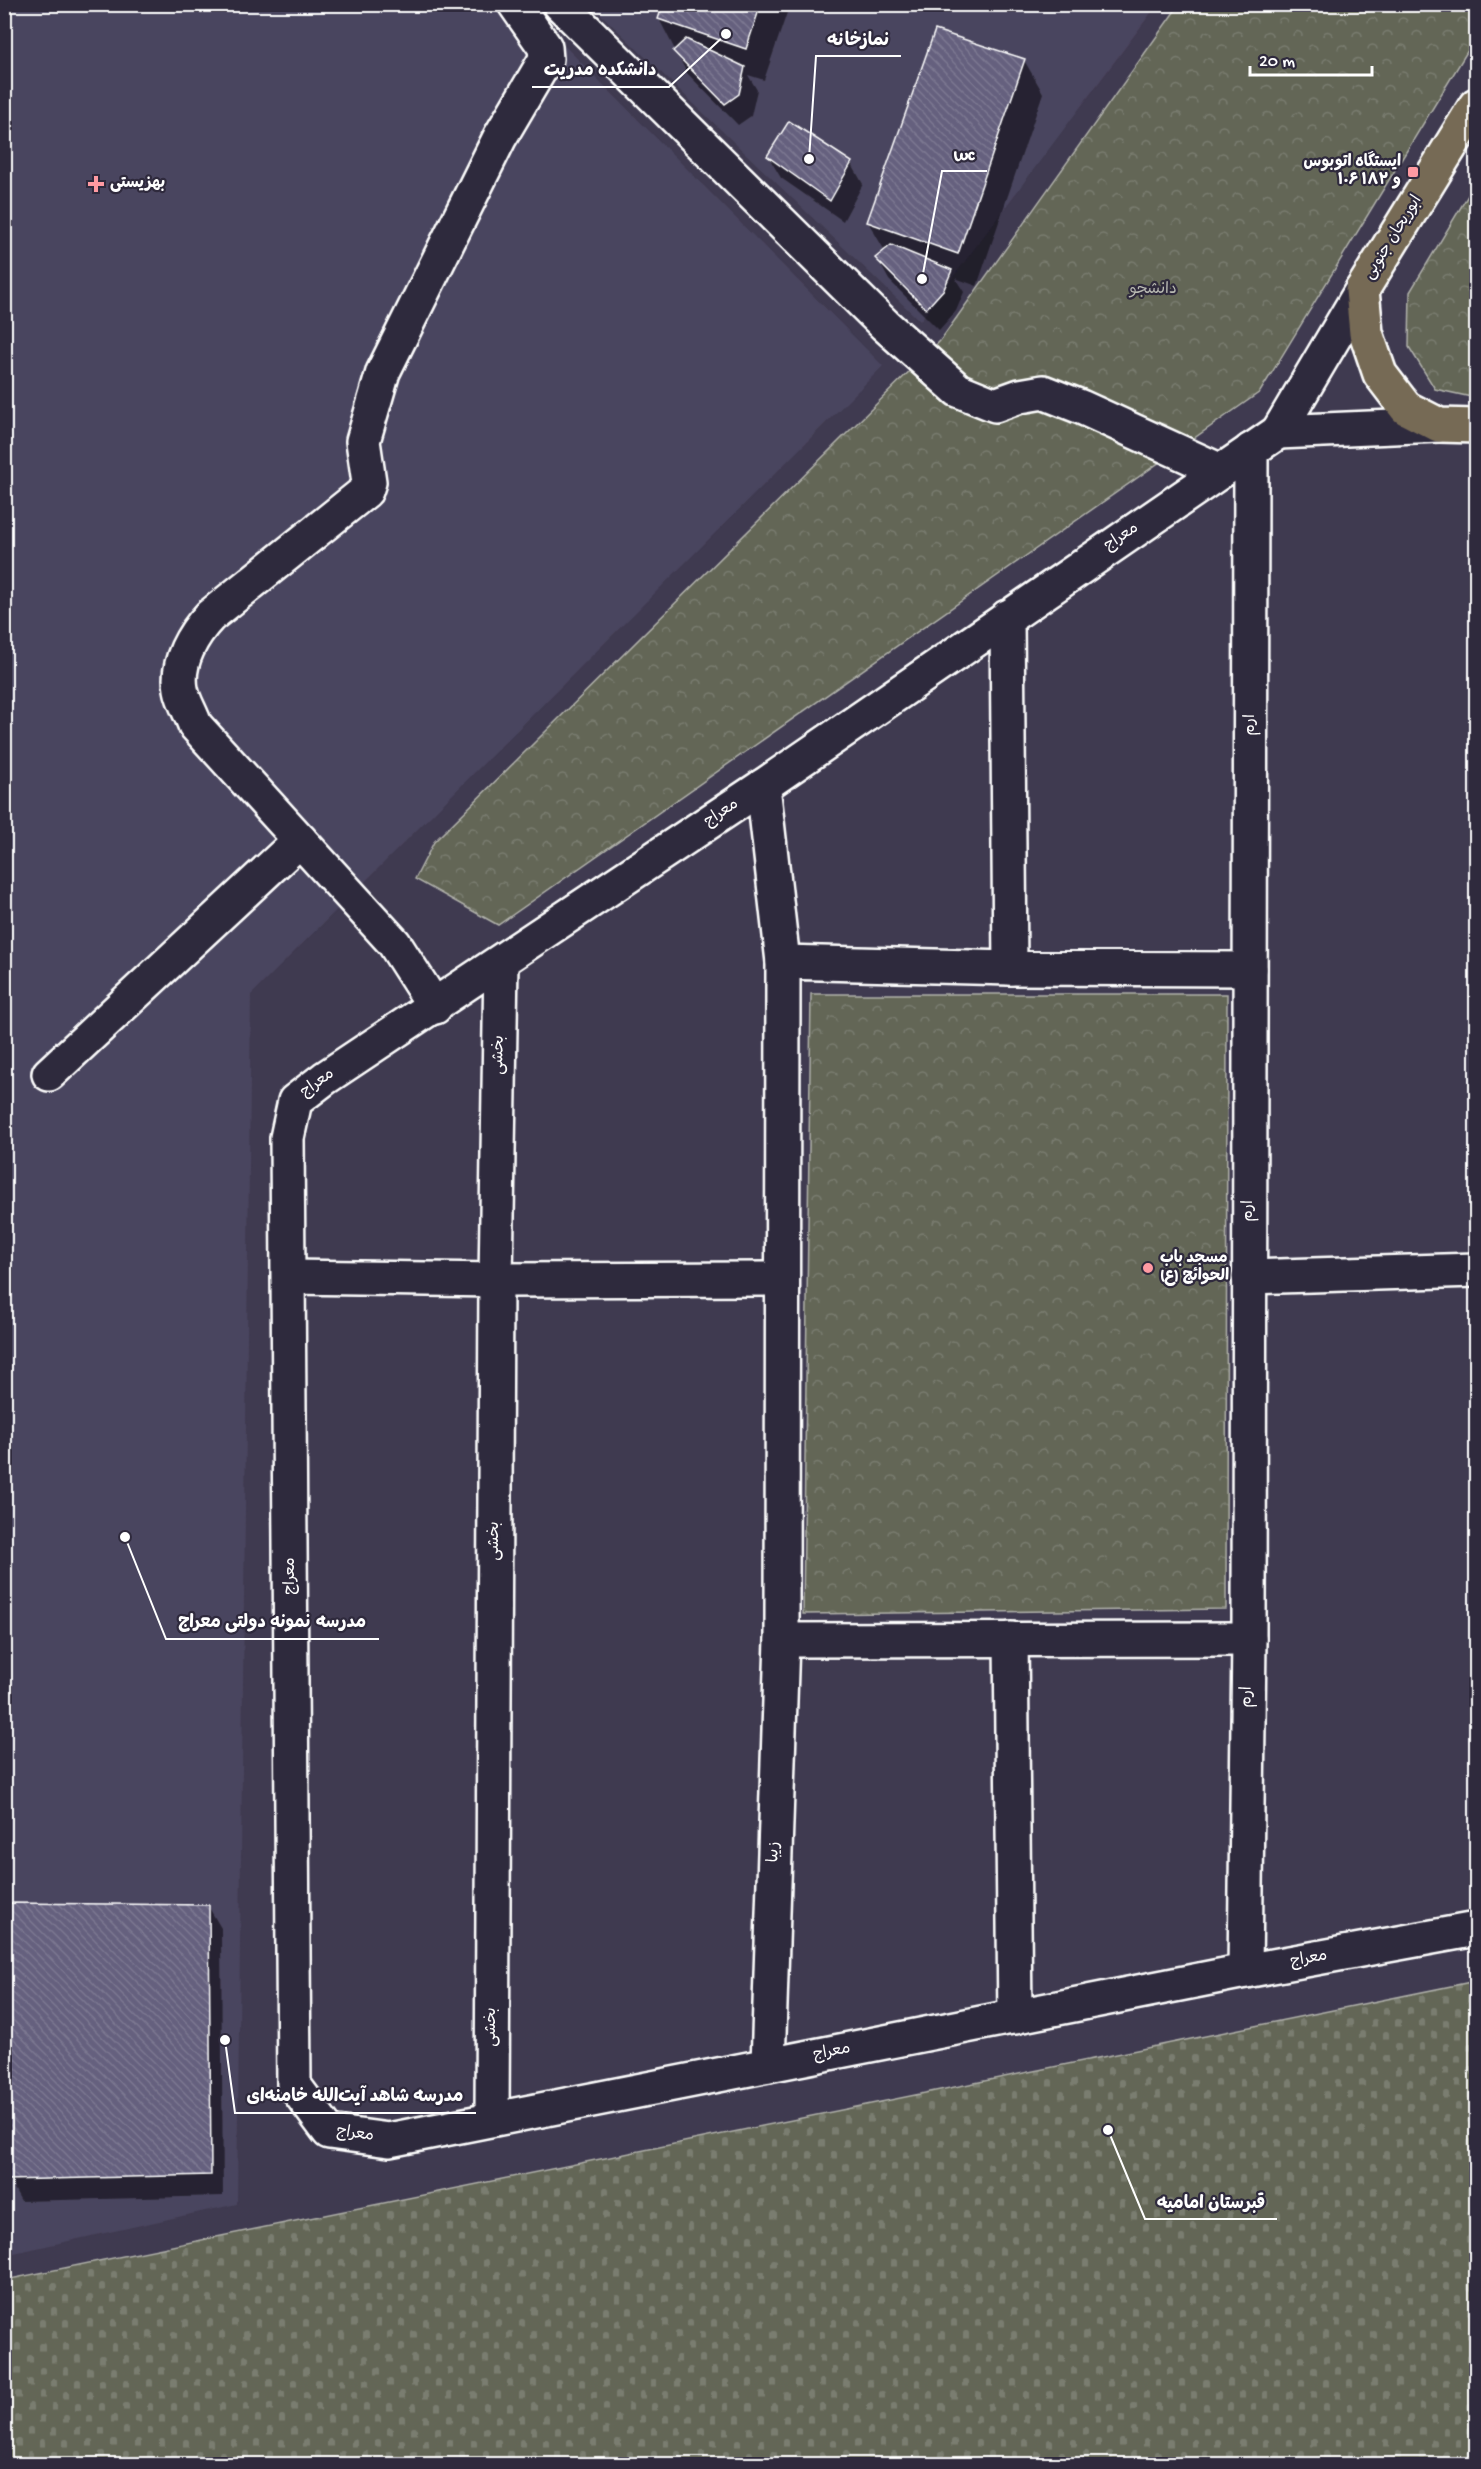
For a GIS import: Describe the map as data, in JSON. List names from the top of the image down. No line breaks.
{"streets":{"main road":["ابوریحان جنوبی"],"street":["معراج","ارم","بخشی","زیبا"]},"crossings":[["معراج","ارم"],["معراج","بخشی"],["معراج","زیبا"]],"parks":["دانشجو"],"places":{"other":["دانشکده مدریت","نمازخانه","wc","مسجد باب الحوائج (ع)","مدرسه نمونه دولتی معراج","مدرسه شاهد آیت‌الله خامنه‌ای","قبرستان امامیه"],"transit":["ایستگاه اتوبوس ۱۰۶ و ۱۸۲"],"health":["بهزیستی"]},"scale_bar":"20 m"}
